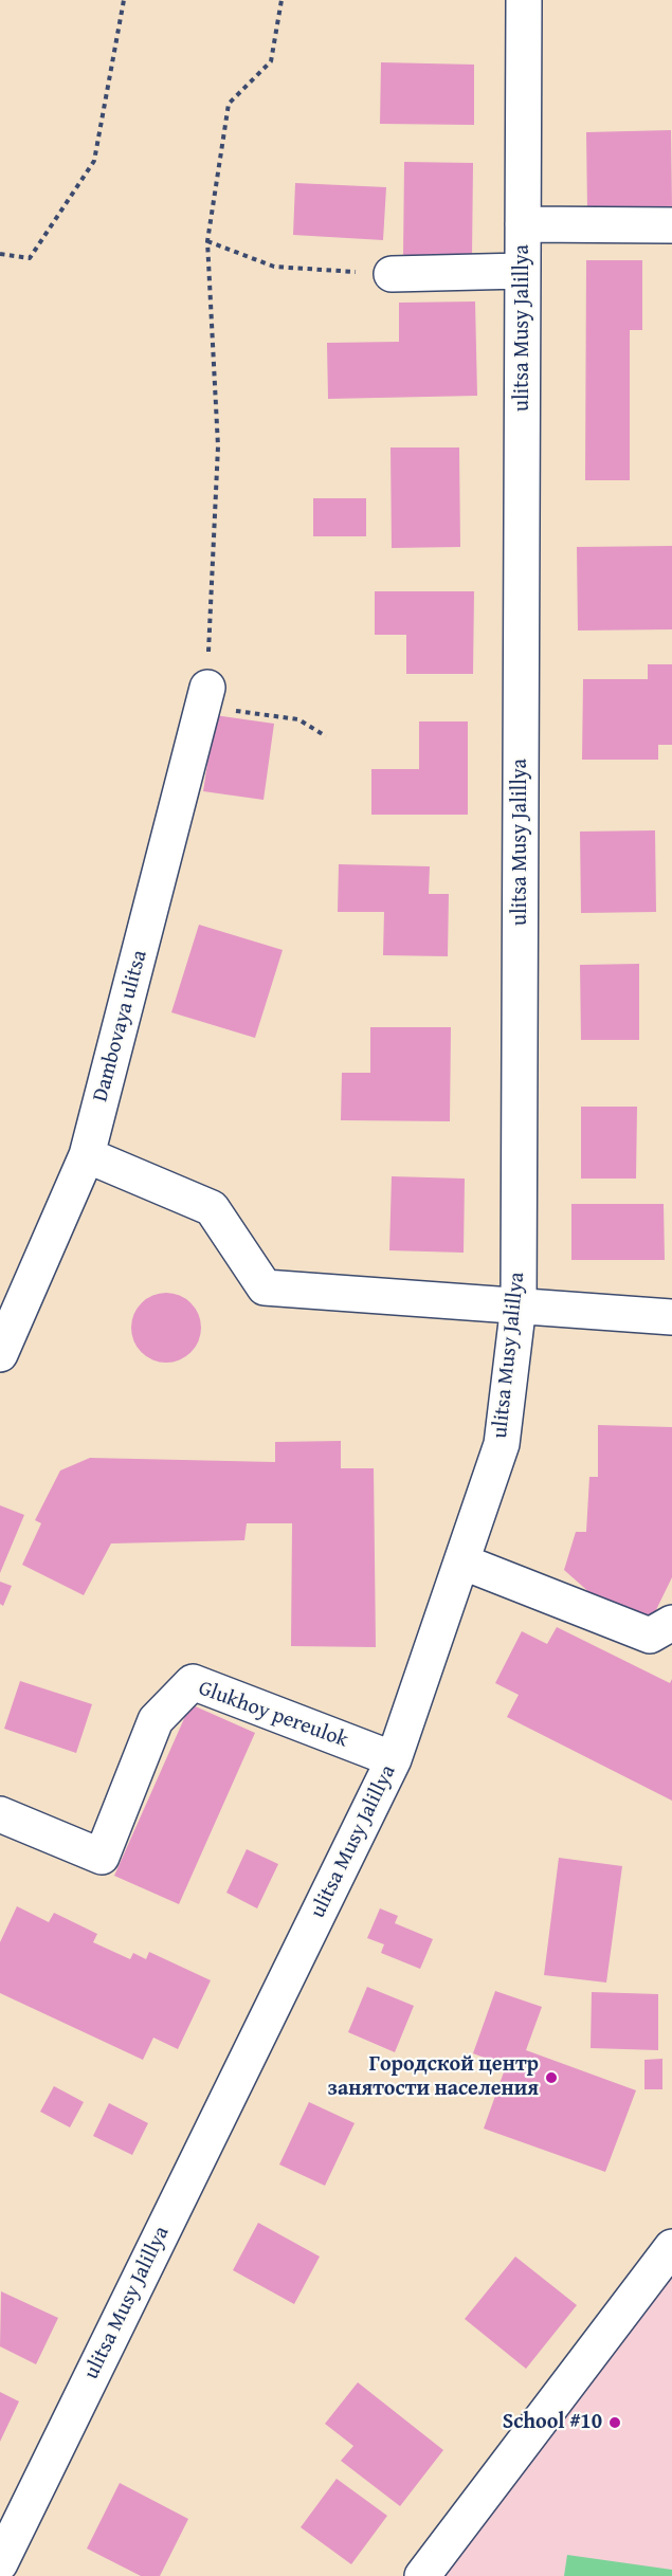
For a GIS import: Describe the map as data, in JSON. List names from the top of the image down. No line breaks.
{"streets":{"street":["ulitsa Musy Jalillya","Dambovaya ulitsa","Glukhoy pereulok"]},"crossings":[["ulitsa Musy Jalillya","Glukhoy pereulok"]],"places":["Городской центр занятости населения","School #10"]}
